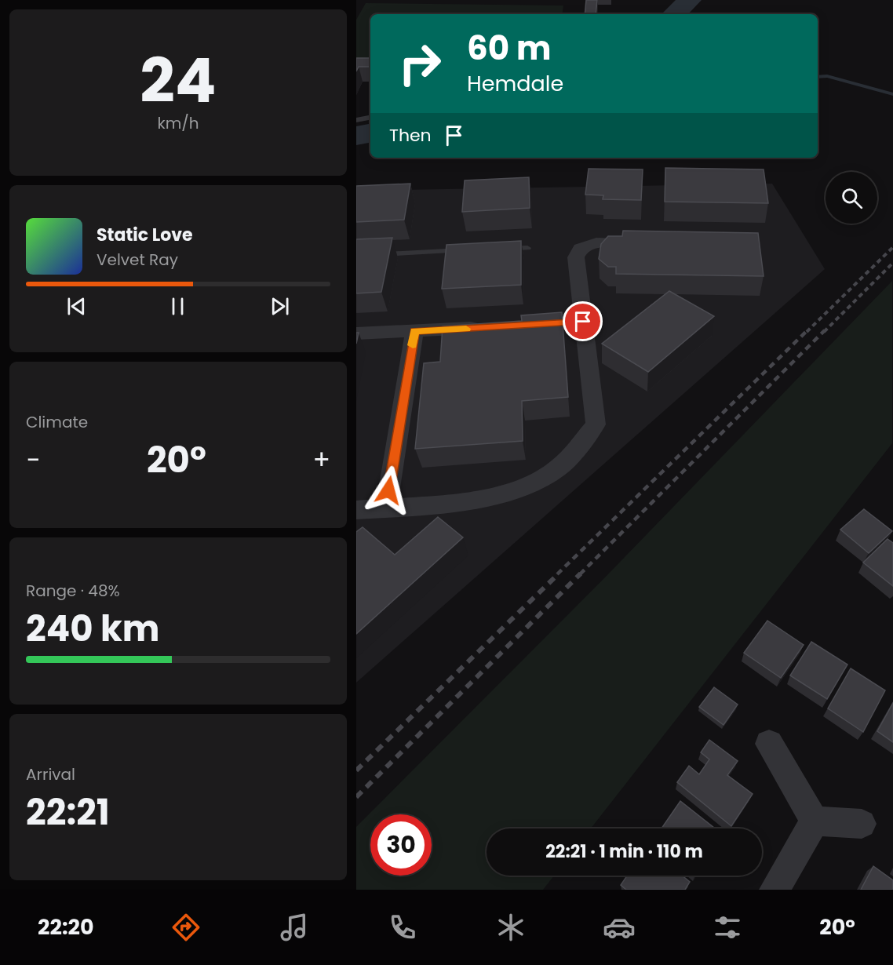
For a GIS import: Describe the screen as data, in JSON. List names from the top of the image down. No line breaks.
{"page":{"tile":[["24","km/h"],"Climate",["Range · 48%","240 km"],["Arrival","22:21"]],"turn":["60 m","Hemdale"],"then":"Then","song":["Static Love","Velvet Ray"],"heat":["−","20°","+"],"limit":"30","trip":"22:21 · 1 min · 110 m","tabs":["22:20","20°"]}}
